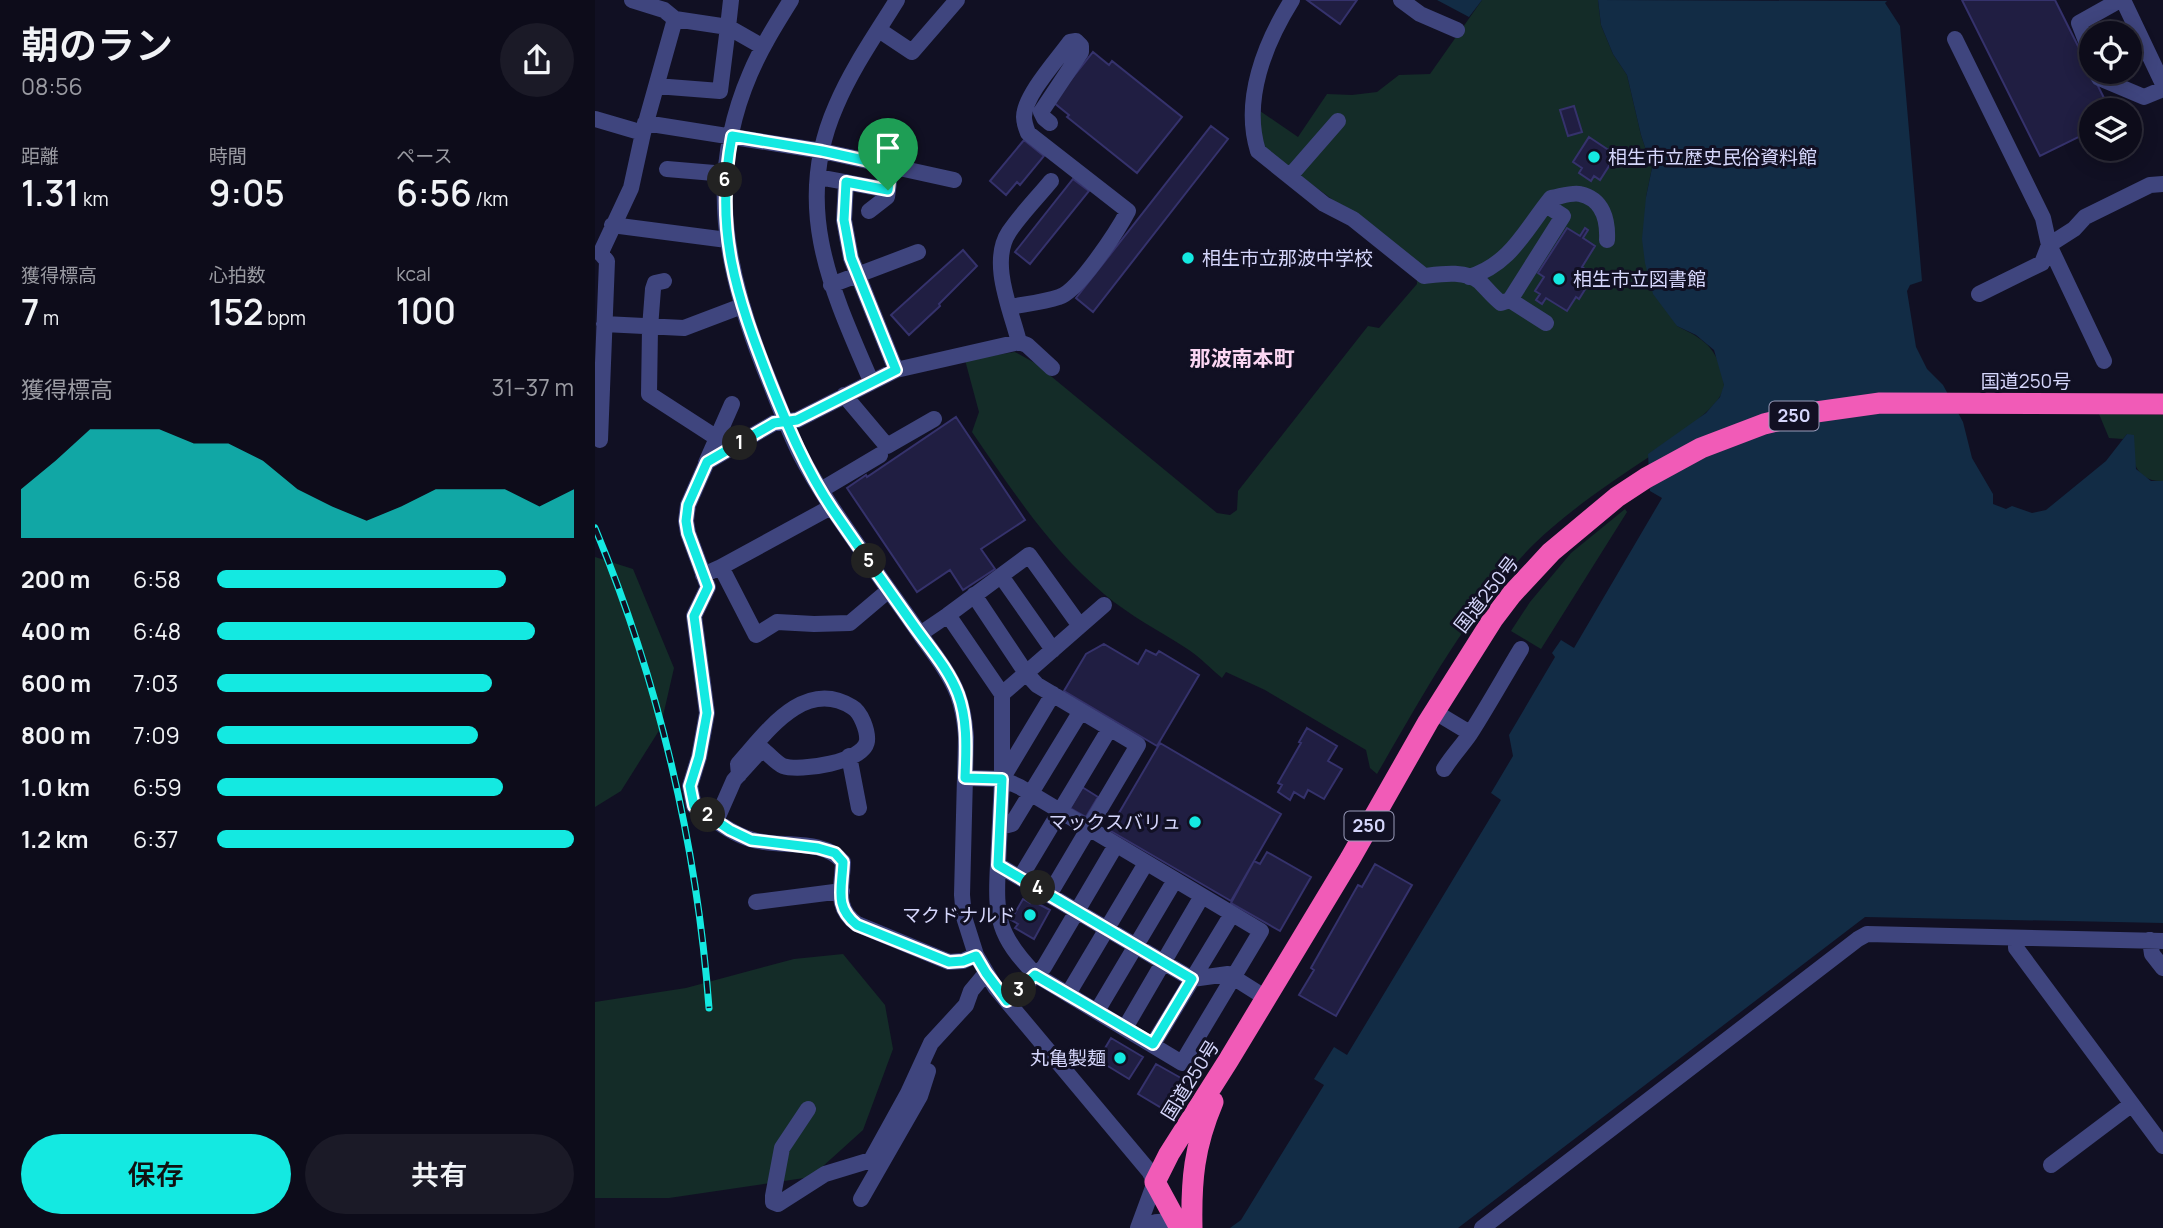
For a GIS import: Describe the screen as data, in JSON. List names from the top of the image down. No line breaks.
{"streets":{"highway":["国道250号","250"]},"crossings":[["国道250号","250"]],"districts":["那波南本町"],"places":["相生市立歴史民俗資料館","相生市立那波中学校","相生市立図書館","マックスバリュ","マクドナルド","丸亀製麺"],"page":{"heading":["朝のラン","08:56"],"stats":[["距離","1.31 km"],["時間","9:05"],["ペース","6:56 /km"],["獲得標高","7 m"],["心拍数","152 bpm"],["kcal","100"]],"pins":["6","1","5","2","4","3"],"chart":["獲得標高","31–37 m"],"list":[{"name":"200 m","note":"6:58"},{"name":"400 m","note":"6:48"},{"name":"600 m","note":"7:03"},{"name":"800 m","note":"7:09"},{"name":"1.0 km","note":"6:59"},{"name":"1.2 km","note":"6:37"}],"buttons":["保存","共有"]}}
